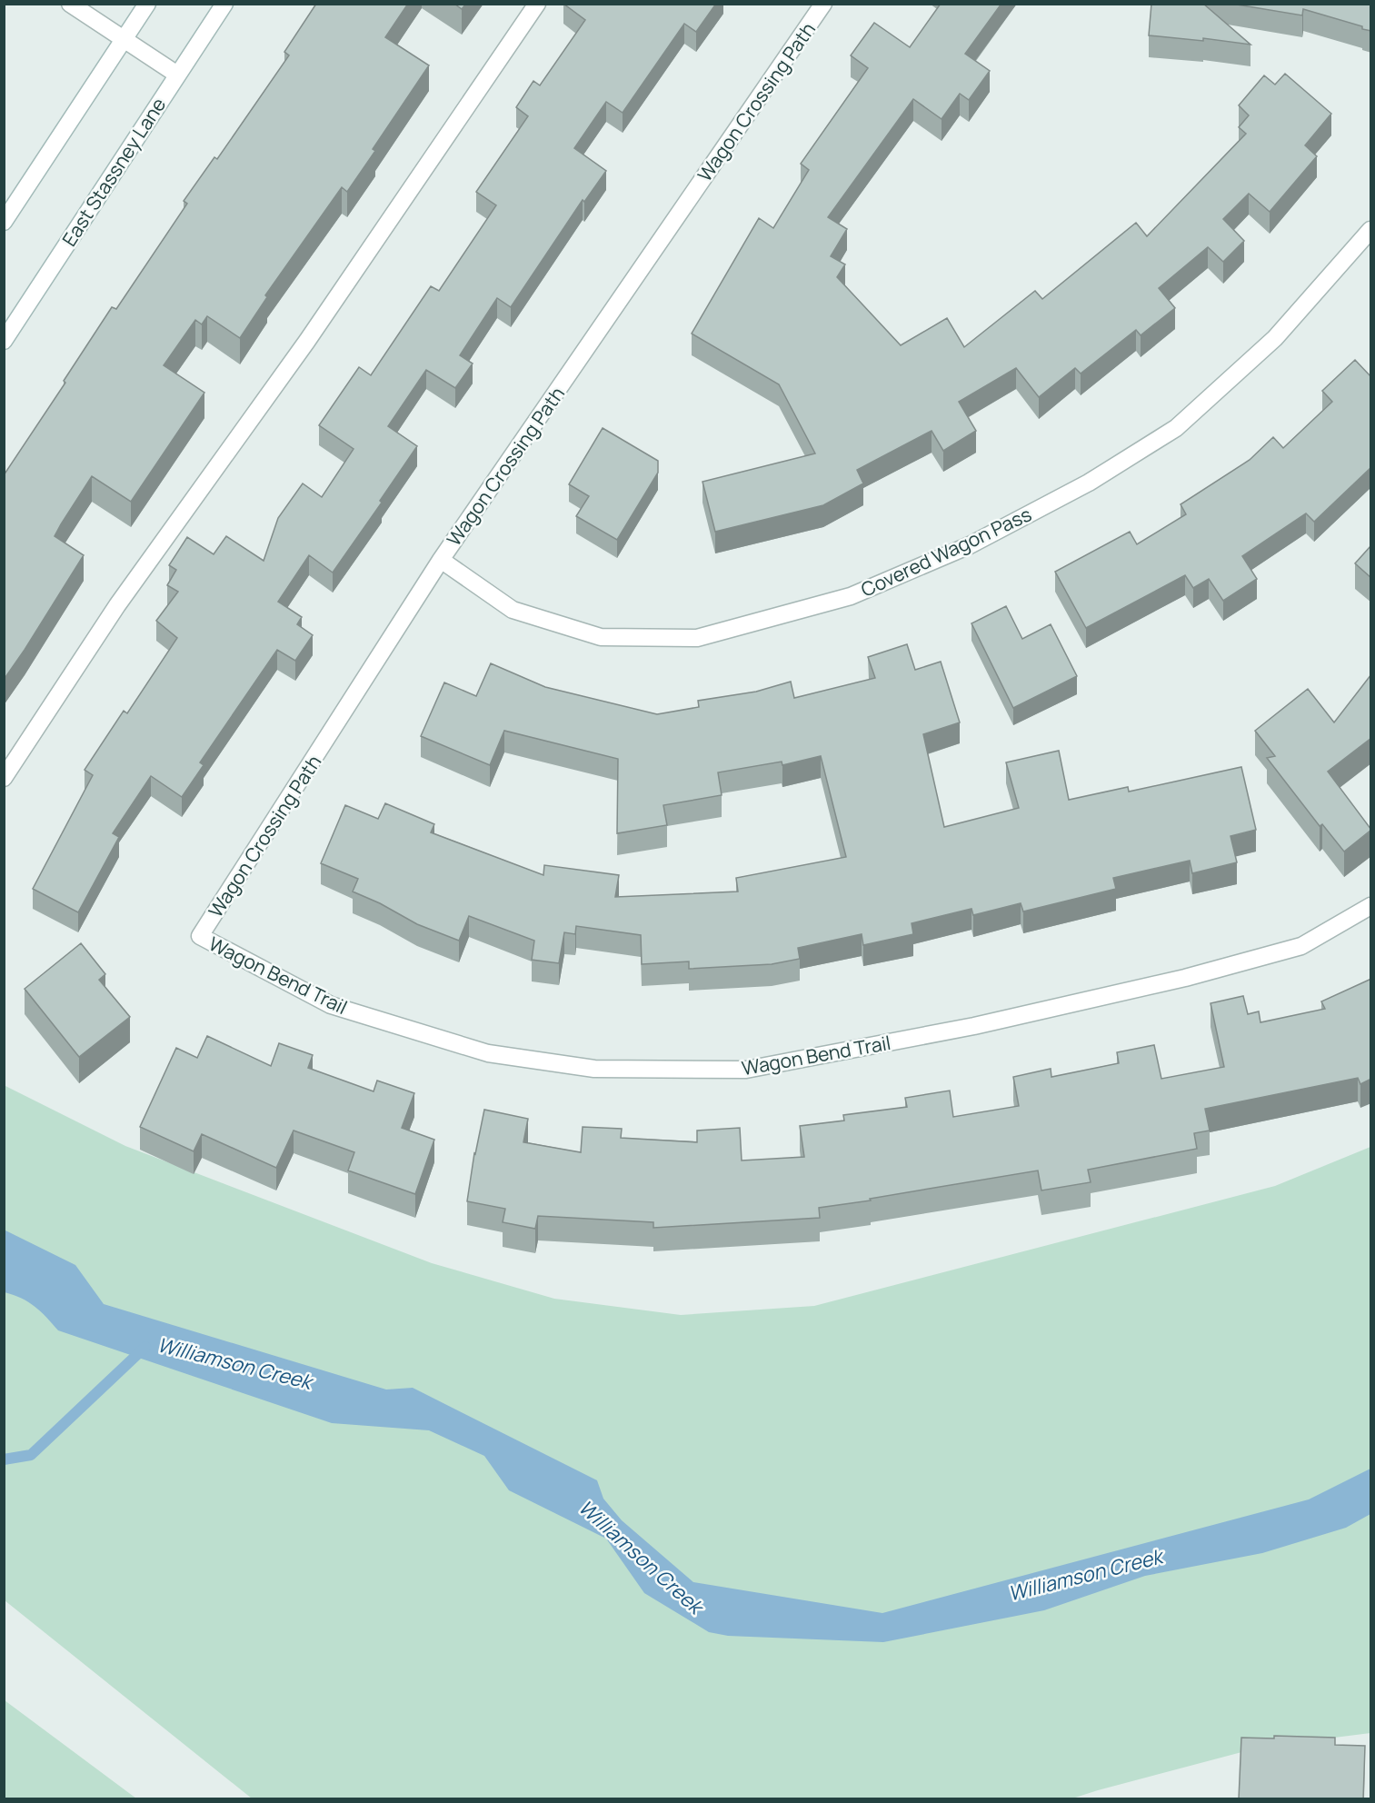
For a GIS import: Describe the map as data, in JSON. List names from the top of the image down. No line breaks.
{"streets":{"street":["Wagon Crossing Path","East Stassney Lane","Covered Wagon Pass","Wagon Bend Trail"]},"crossings":[["Wagon Crossing Path","Covered Wagon Pass"],["Wagon Crossing Path","Wagon Bend Trail"]],"water":["Williamson Creek"]}
